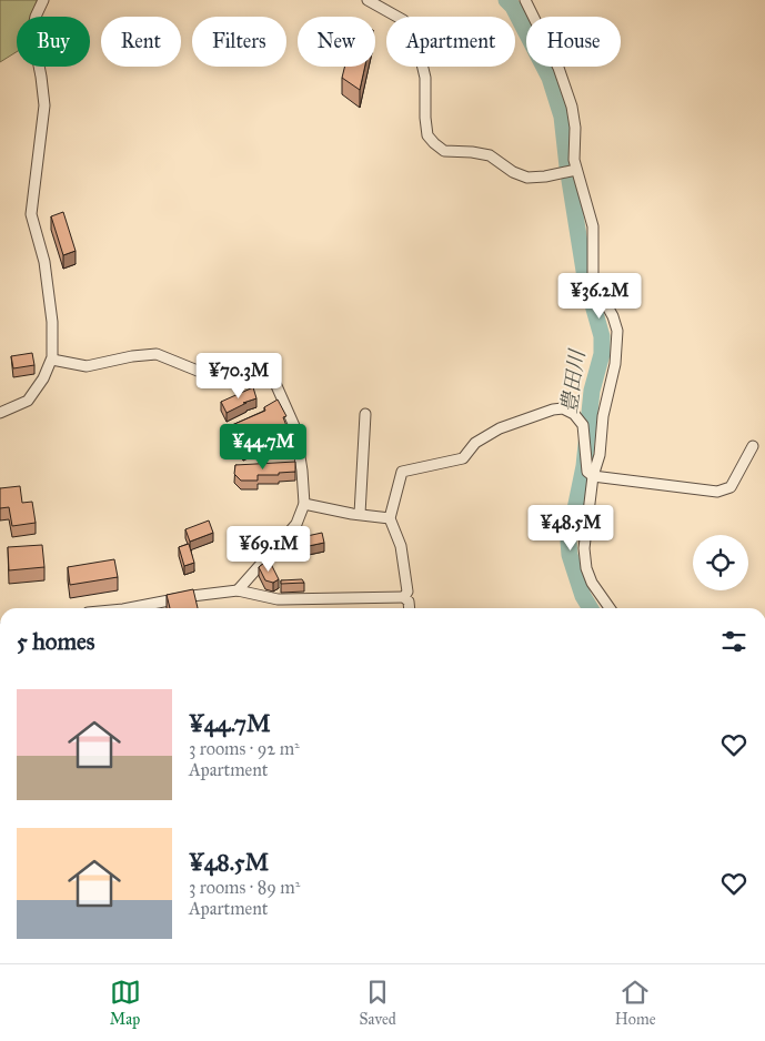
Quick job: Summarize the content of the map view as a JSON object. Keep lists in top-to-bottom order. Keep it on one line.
{"water":["豊田川"],"page":{"chip":["Buy","Rent","Filters","New","Apartment","House"],"price":["¥36.2M","¥70.3M","¥44.7M","¥48.5M","¥69.1M"],"heading":"5 homes","list":[{"name":"¥44.7M","note":"3 rooms · 92 m² · Apartment"},{"name":"¥48.5M","note":"3 rooms · 89 m² · Apartment"}],"tabs":["Map","Saved","Home"]}}
